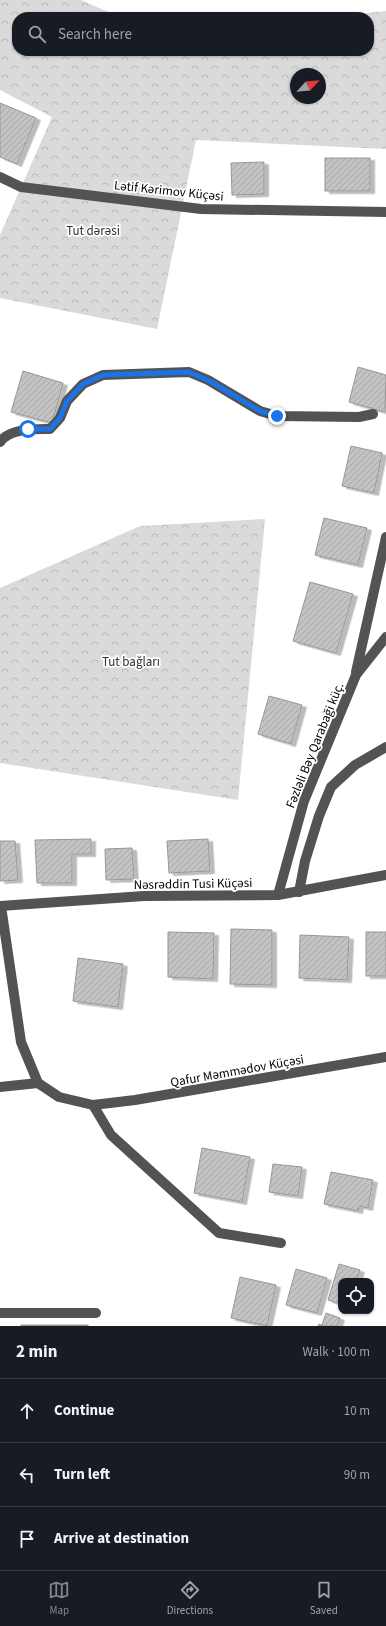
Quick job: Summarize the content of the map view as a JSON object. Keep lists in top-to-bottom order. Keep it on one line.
{"streets":{"street":["Lətif Kərimov Küçəsi","Fəzləli Bəy Qarabaği küç.","Nəsrəddin Tusi Küçəsi","Qafur Məmmədov Küçəsi"]},"crossings":[["Fəzləli Bəy Qarabaği küç.","Nəsrəddin Tusi Küçəsi"]],"parks":["Tut dərəsi","Tut bağları"],"north":"top right","page":{"search":"Search here","heading":["2 min","Walk · 100 m"],"list":[["Continue","10 m"],["Turn left","90 m"],"Arrive at destination"],"nav":["Map","Directions","Saved"]}}
